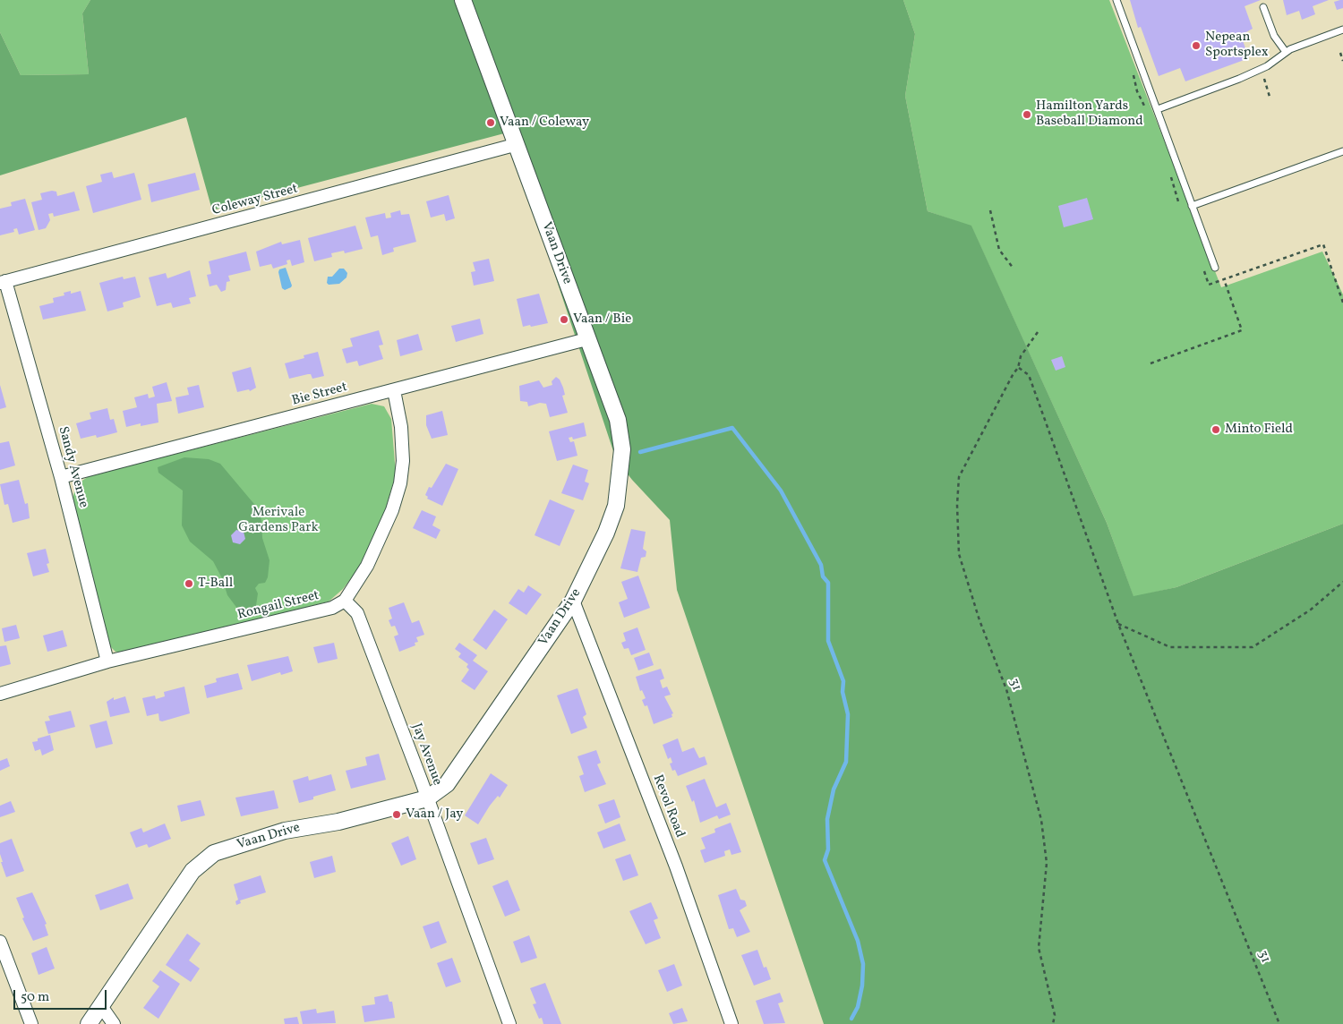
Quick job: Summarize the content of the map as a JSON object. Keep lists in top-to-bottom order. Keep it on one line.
{"streets":{"street":["Coleway Street","Vaan Drive","Bie Street","Sandy Avenue","Rongail Street","Jay Avenue","Revol Road"],"path":["31"]},"crossings":[["Coleway Street","Vaan Drive"],["Coleway Street","Sandy Avenue"],["Vaan Drive","Bie Street"],["Vaan Drive","Jay Avenue"],["Vaan Drive","Revol Road"],["Bie Street","Sandy Avenue"],["Sandy Avenue","Rongail Street"],["Rongail Street","Jay Avenue"]],"parks":["Merivale Gardens Park"],"places":["Nepean Sportsplex","Hamilton Yards Baseball Diamond","Vaan / Coleway","Vaan / Bie","Minto Field","T-Ball","Vaan / Jay"],"scale_bar":"50 m"}
